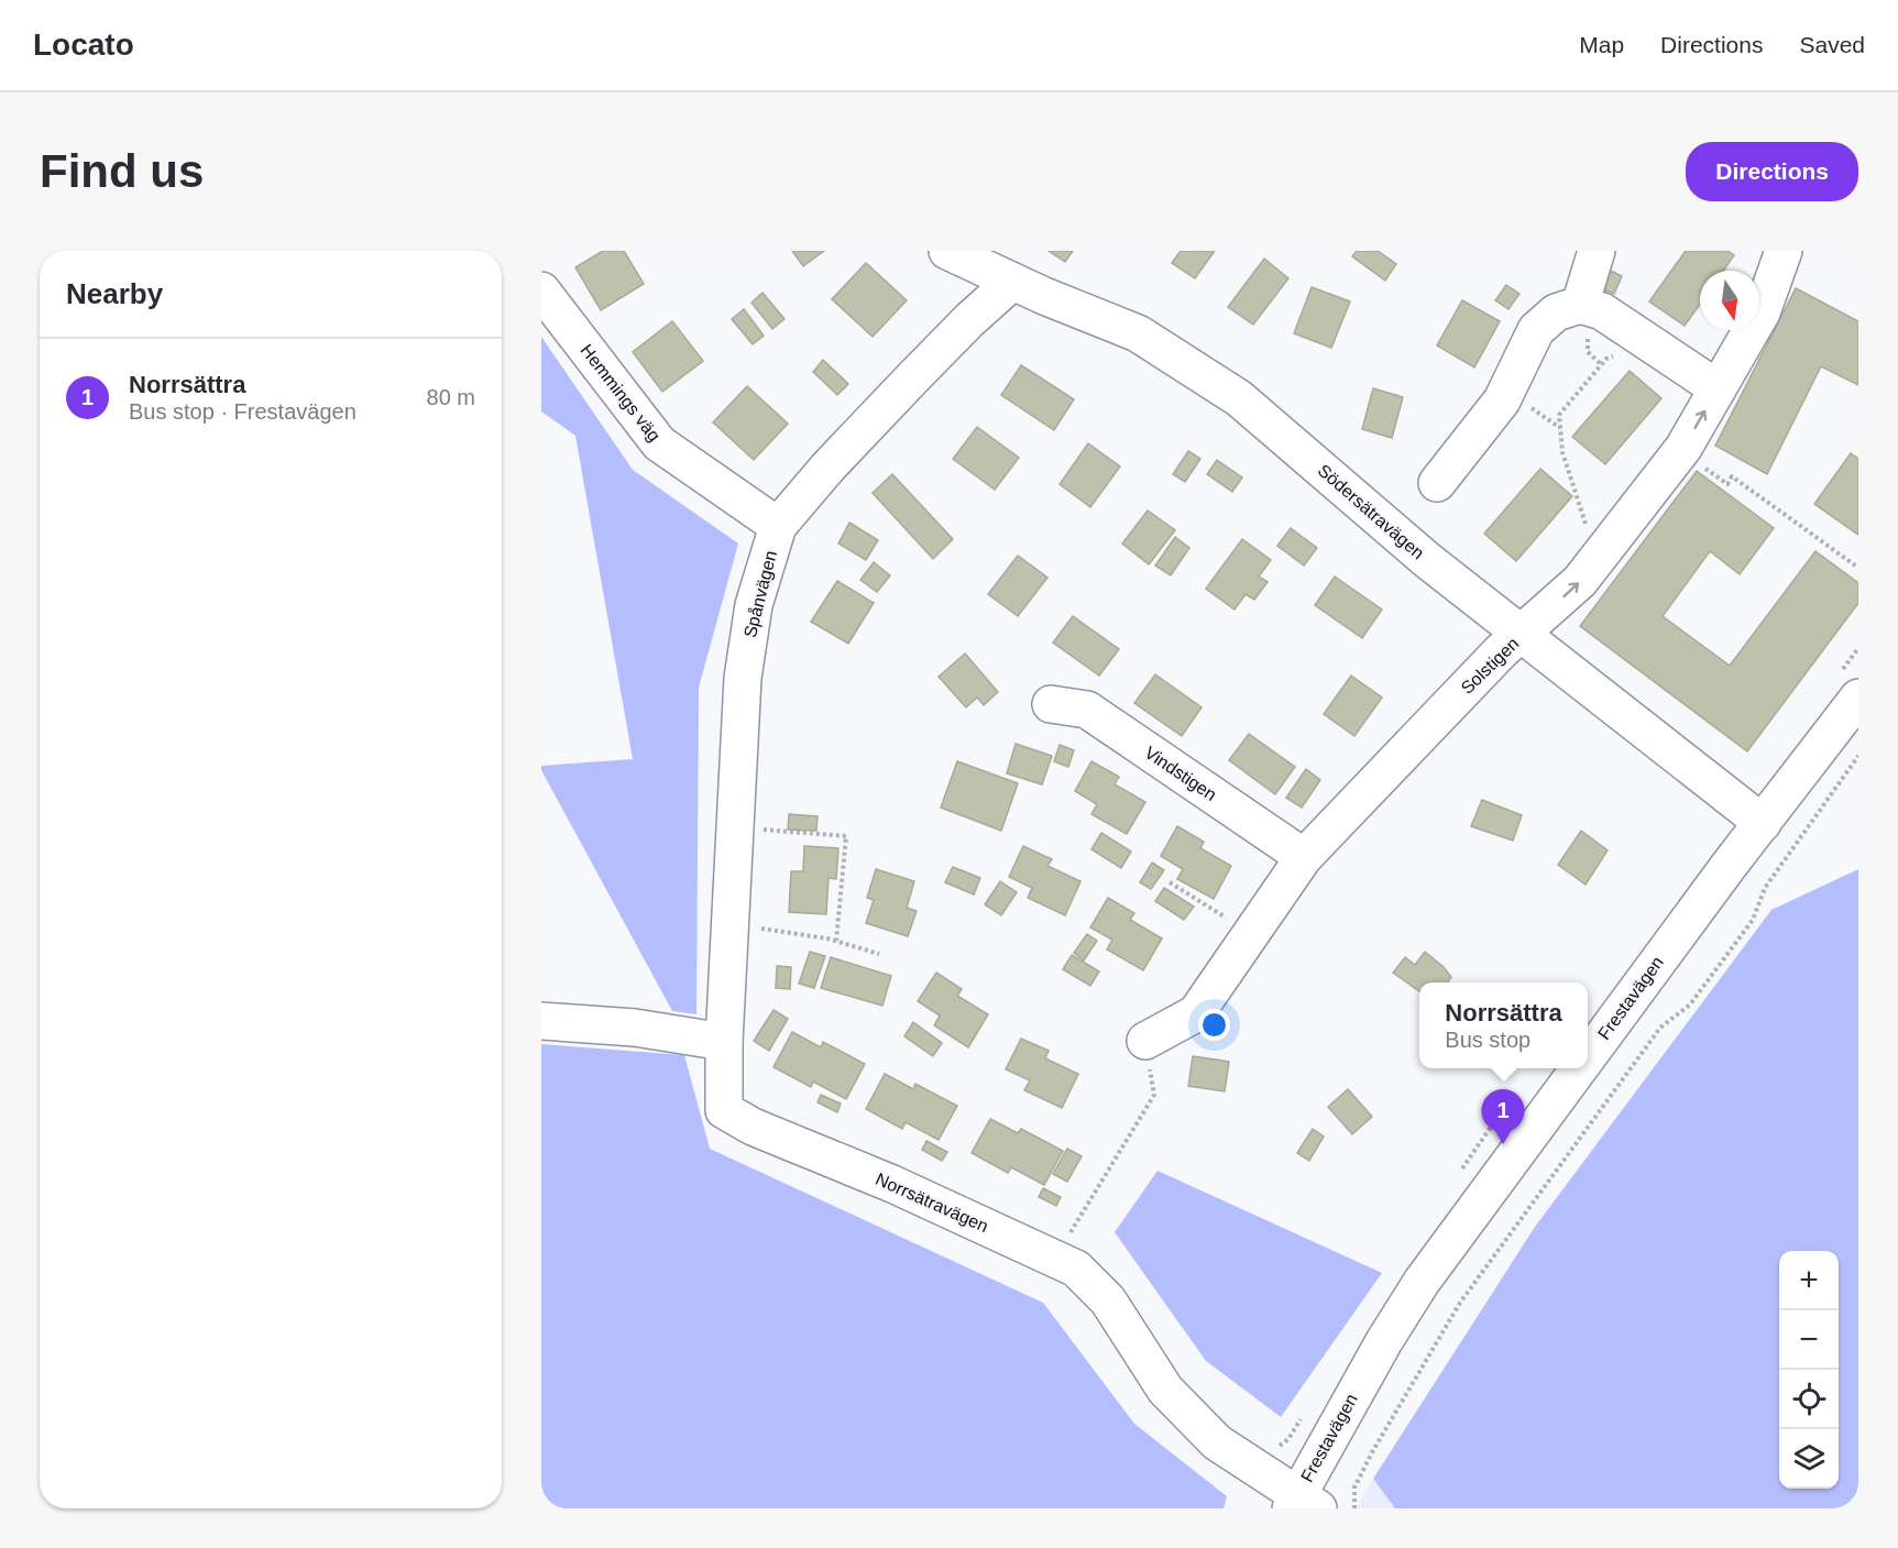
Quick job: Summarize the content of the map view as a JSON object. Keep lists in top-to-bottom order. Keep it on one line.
{"streets":{"street":["Hemmings väg","Södersätravägen","Spånvägen","Solstigen","Vindstigen","Frestavägen","Norrsätravägen"]},"crossings":[["Hemmings väg","Spånvägen"],["Södersätravägen","Spånvägen"],["Södersätravägen","Solstigen"],["Södersätravägen","Frestavägen"],["Spånvägen","Norrsätravägen"],["Solstigen","Vindstigen"],["Frestavägen","Norrsätravägen"]],"north":"bottom","page":{"header":"Locato","nav":["Map","Directions","Saved"],"buttons":"Directions","title":"Find us","heading":"Nearby","list":[{"mark":"1","name":"Norrsättra","note":"Bus stop · Frestavägen","value":"80 m"}],"popup":["Norrsättra","Bus stop"],"pins":"1","map_buttons":["+","−"]}}
